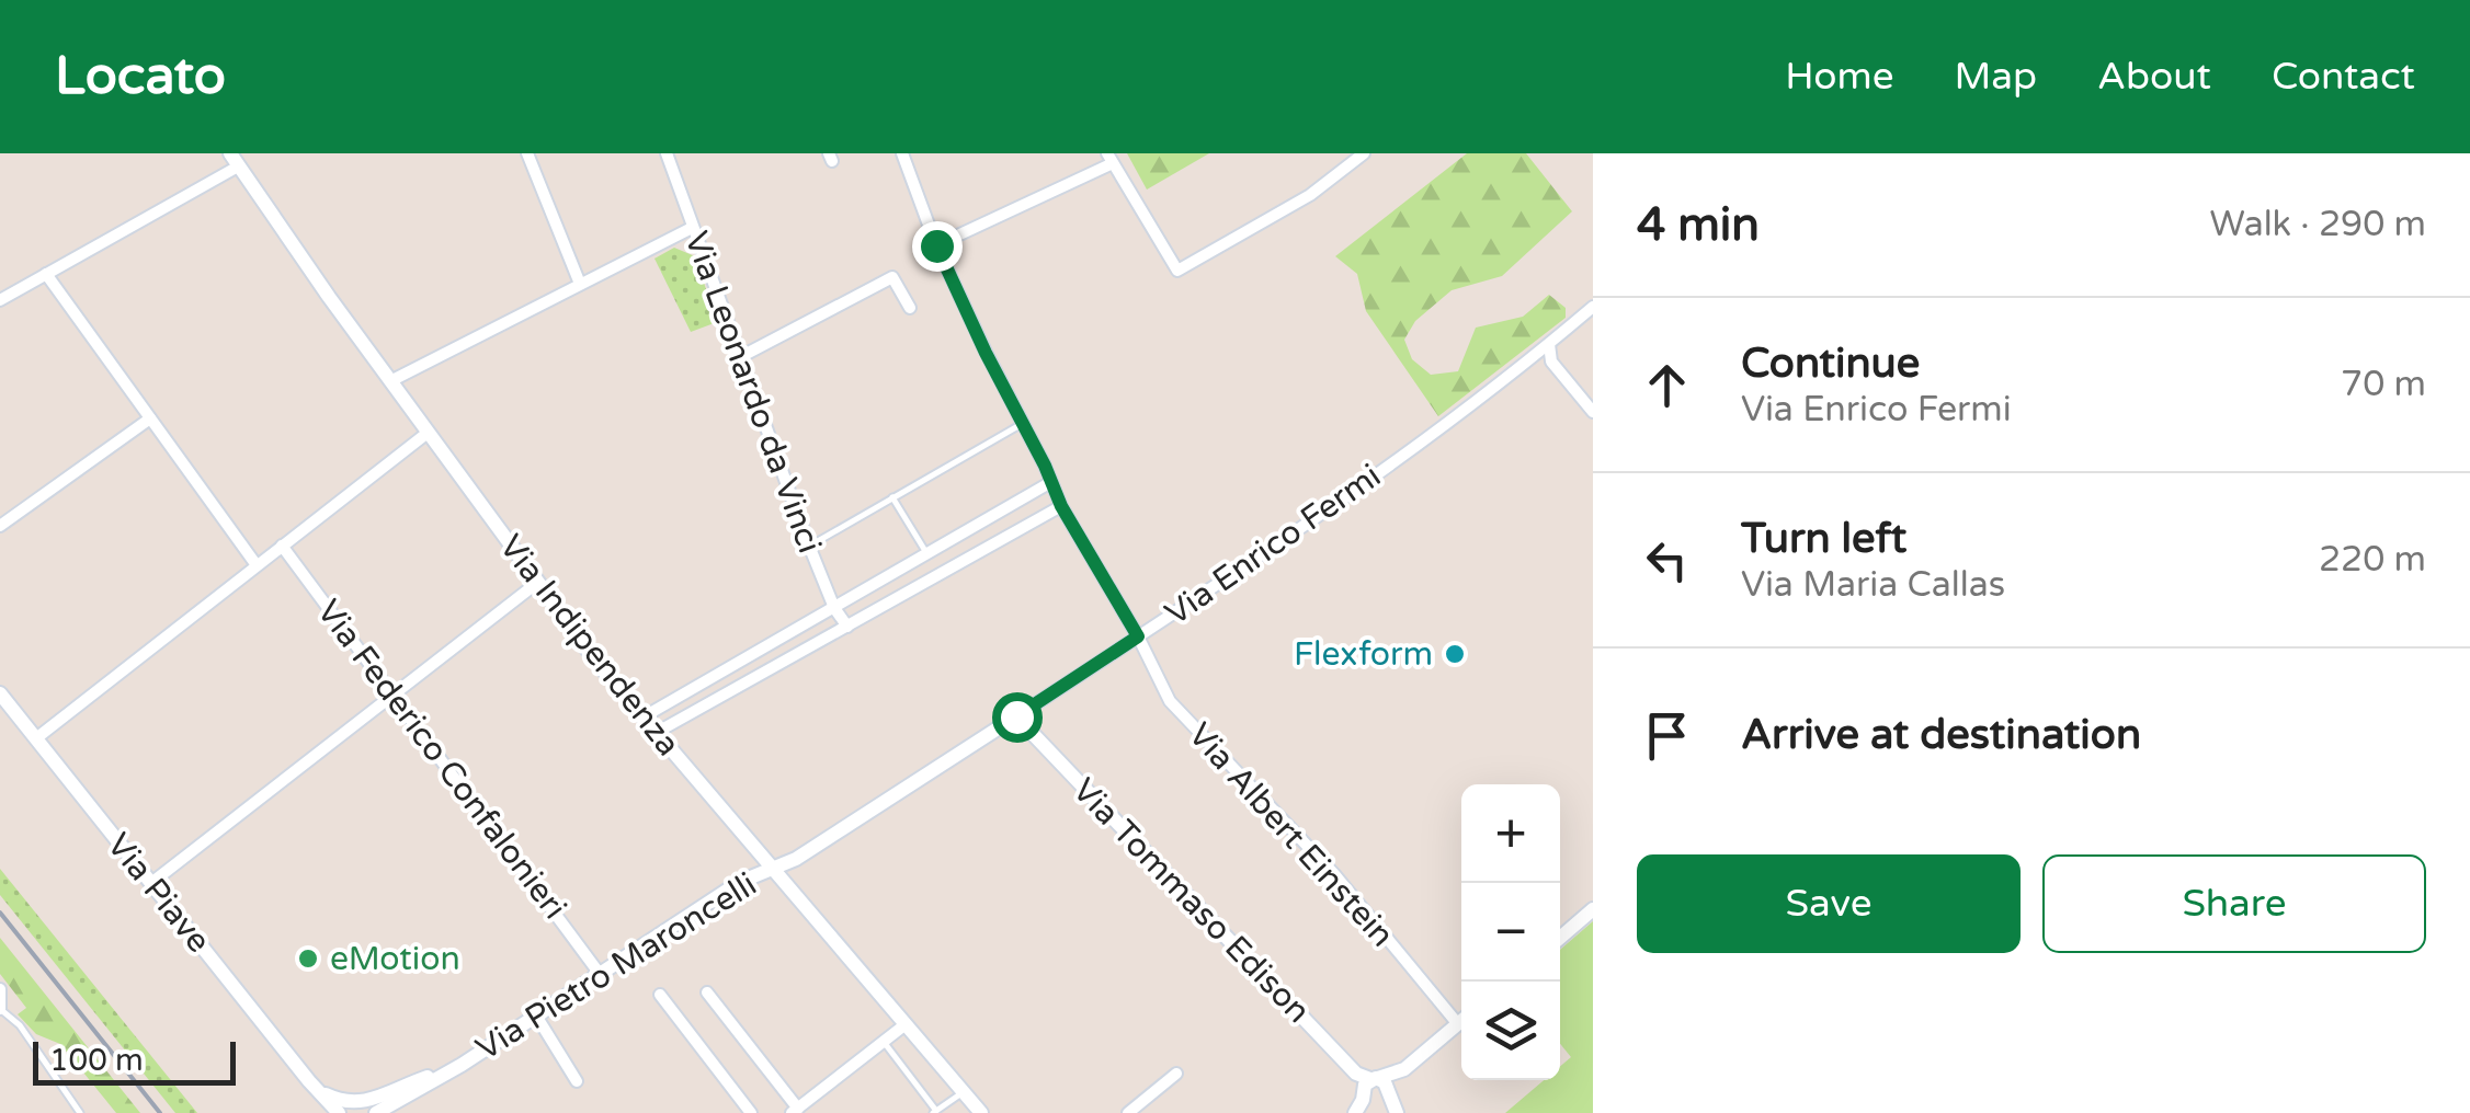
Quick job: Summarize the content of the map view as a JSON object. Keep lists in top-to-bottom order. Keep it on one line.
{"streets":{"street":["Via Leonardo da Vinci","Via Enrico Fermi","Via Indipendenza","Via Federico Confalonieri","Via Albert Einstein","Via Piave","Via Tommaso Edison","Via Pietro Maroncelli"]},"crossings":[["Via Enrico Fermi","Via Indipendenza"],["Via Enrico Fermi","Via Albert Einstein"],["Via Enrico Fermi","Via Tommaso Edison"],["Via Enrico Fermi","Via Pietro Maroncelli"],["Via Indipendenza","Via Pietro Maroncelli"],["Via Federico Confalonieri","Via Pietro Maroncelli"],["Via Piave","Via Pietro Maroncelli"]],"places":["Flexform","eMotion"],"scale_bar":"100 m","page":{"header":"Locato","nav":["Home","Map","About","Contact"],"heading":["4 min","Walk · 290 m"],"list":[["Continue","Via Enrico Fermi","70 m"],["Turn left","Via Maria Callas","220 m"],"Arrive at destination"],"map_buttons":["+","−"],"buttons":["Save","Share"],"scale":"100 m"}}
